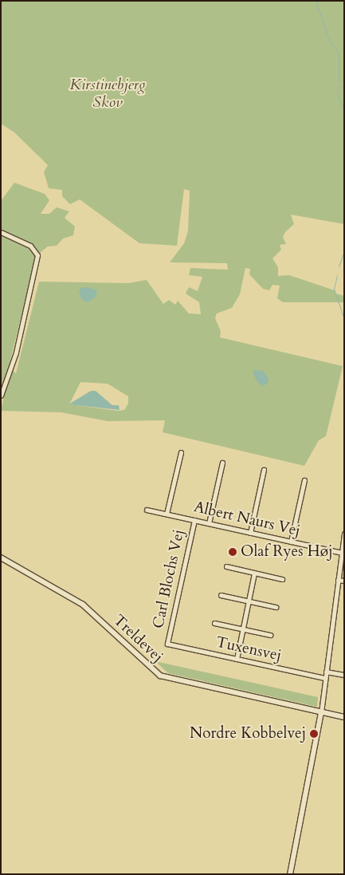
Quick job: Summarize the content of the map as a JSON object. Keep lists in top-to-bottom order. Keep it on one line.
{"streets":{"street":["Albert Naurs Vej","Carl Blochs Vej","Treldevej","Tuxensvej"]},"crossings":[["Albert Naurs Vej","Carl Blochs Vej"],["Carl Blochs Vej","Tuxensvej"]],"parks":["Kirstinebjerg Skov"],"places":["Olaf Ryes Høj","Nordre Kobbelvej"]}
